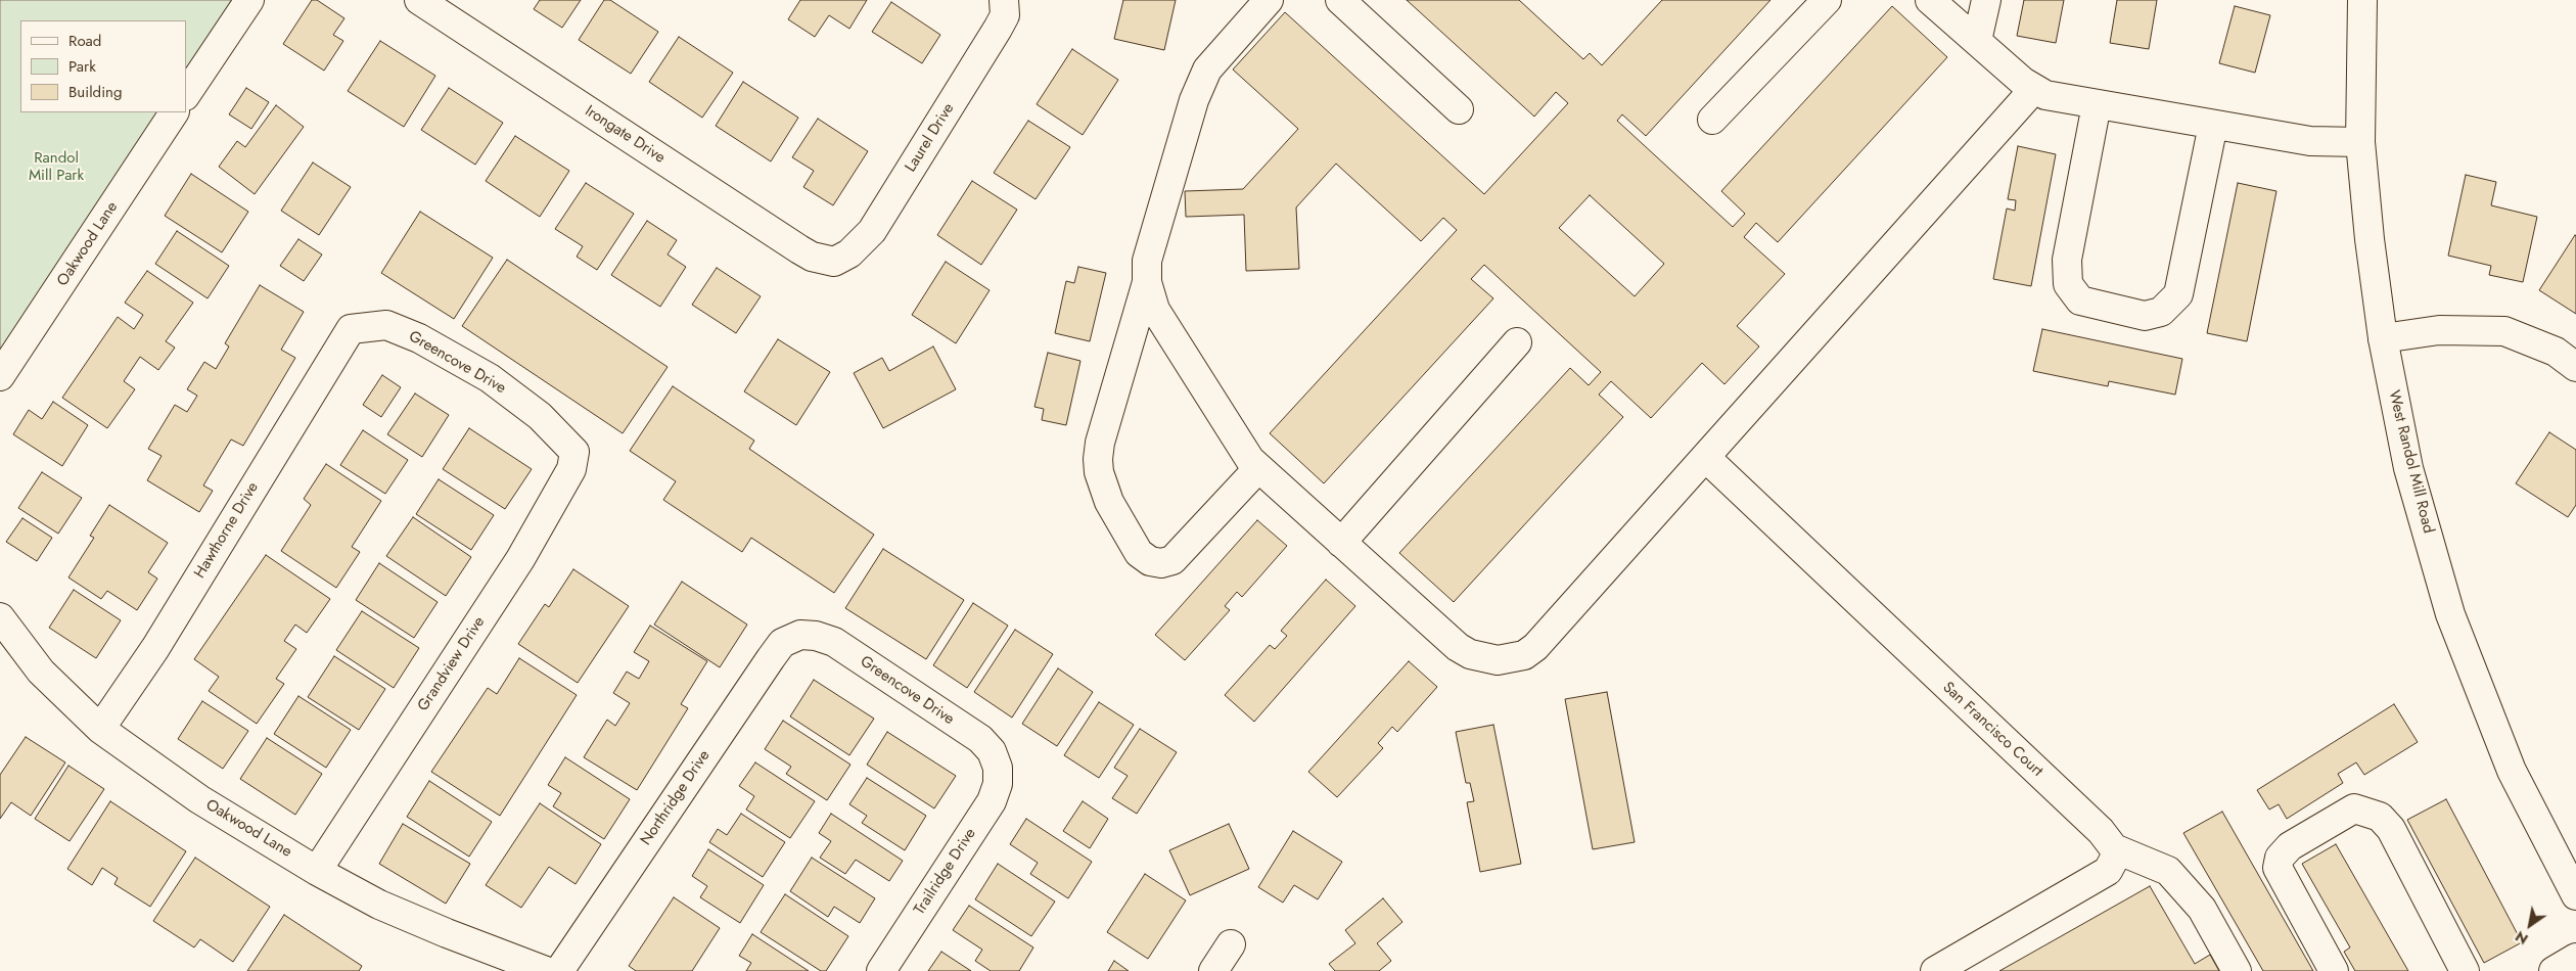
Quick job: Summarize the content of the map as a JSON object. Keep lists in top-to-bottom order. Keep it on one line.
{"streets":{"street":["Irongate Drive","Laurel Drive","Oakwood Lane","Greencove Drive","West Randol Mill Road","Hawthorne Drive","Grandview Drive","San Francisco Court","Northridge Drive","Trailridge Drive"]},"crossings":[["Irongate Drive","Laurel Drive"],["Oakwood Lane","Hawthorne Drive"],["Oakwood Lane","Grandview Drive"],["Greencove Drive","Hawthorne Drive"],["Greencove Drive","Grandview Drive"],["Greencove Drive","Northridge Drive"],["Greencove Drive","Trailridge Drive"]],"parks":["Randol Mill Park"],"legend":["Road","Park","Building"],"north":"bottom left"}
